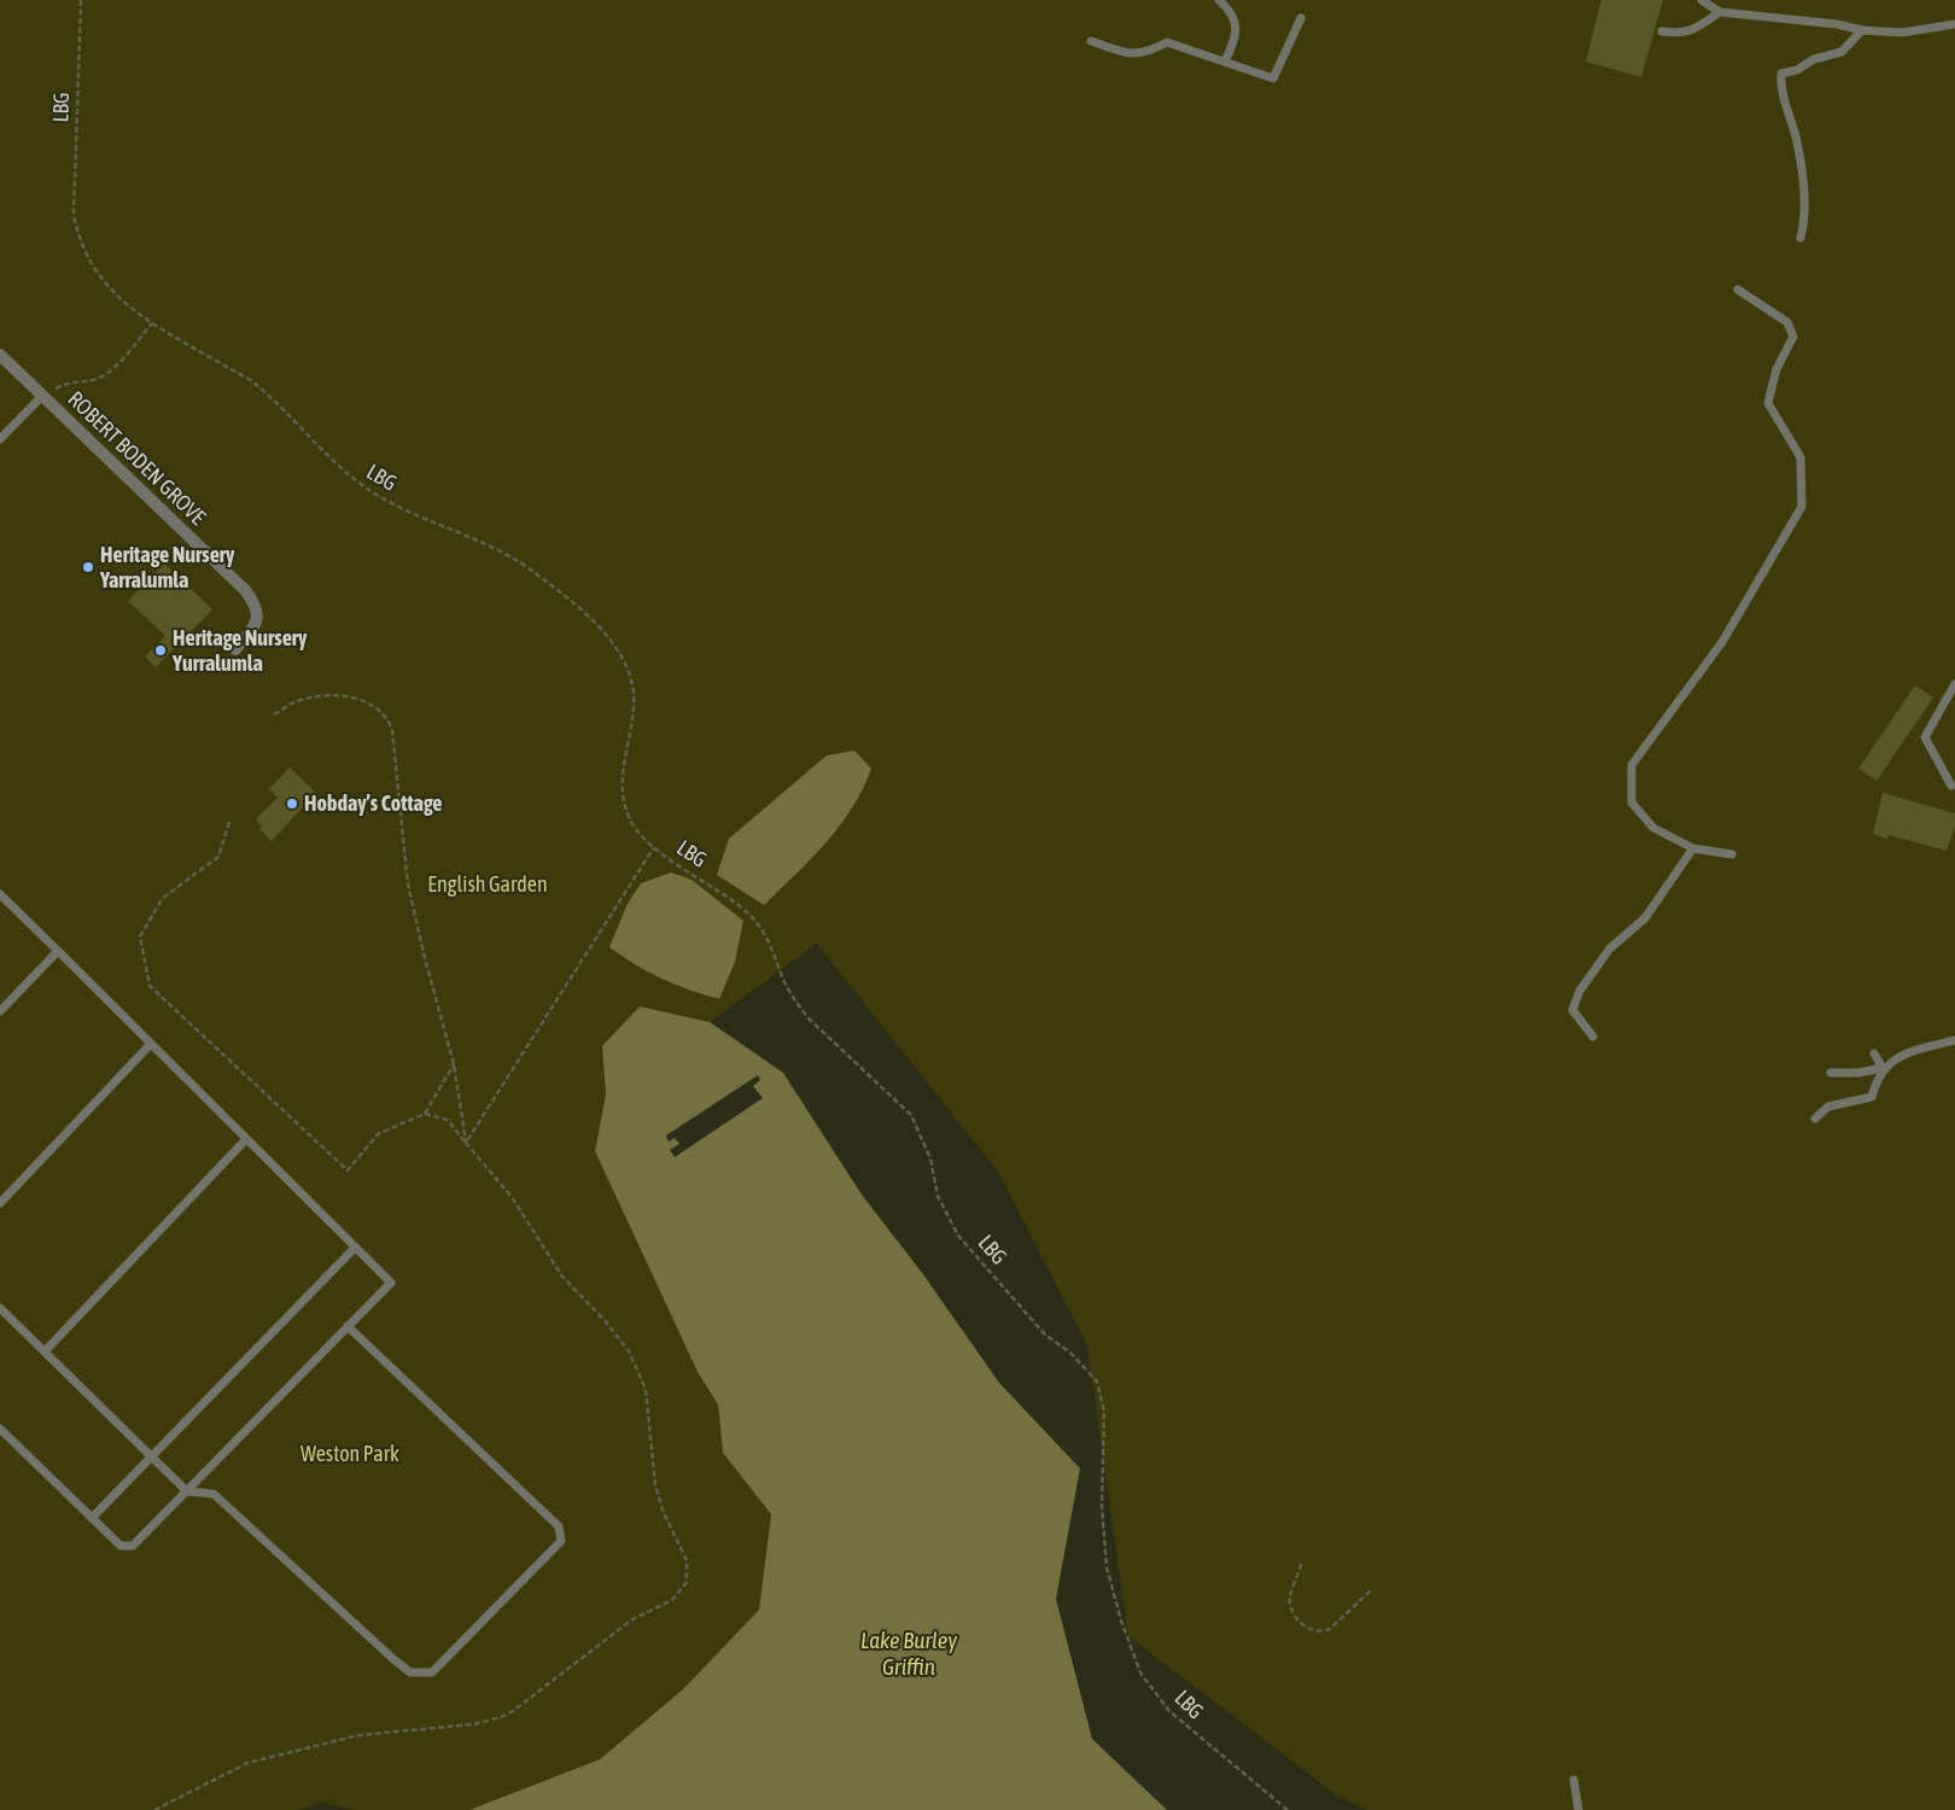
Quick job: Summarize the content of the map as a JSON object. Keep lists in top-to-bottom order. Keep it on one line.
{"streets":{"street":["ROBERT BODEN GROVE"],"path":["LBG"]},"water":["Lake Burley Griffin"],"parks":["English Garden","Weston Park"],"places":["Heritage Nursery Yarralumla","Heritage Nursery Yurralumla","Hobday’s Cottage"]}
